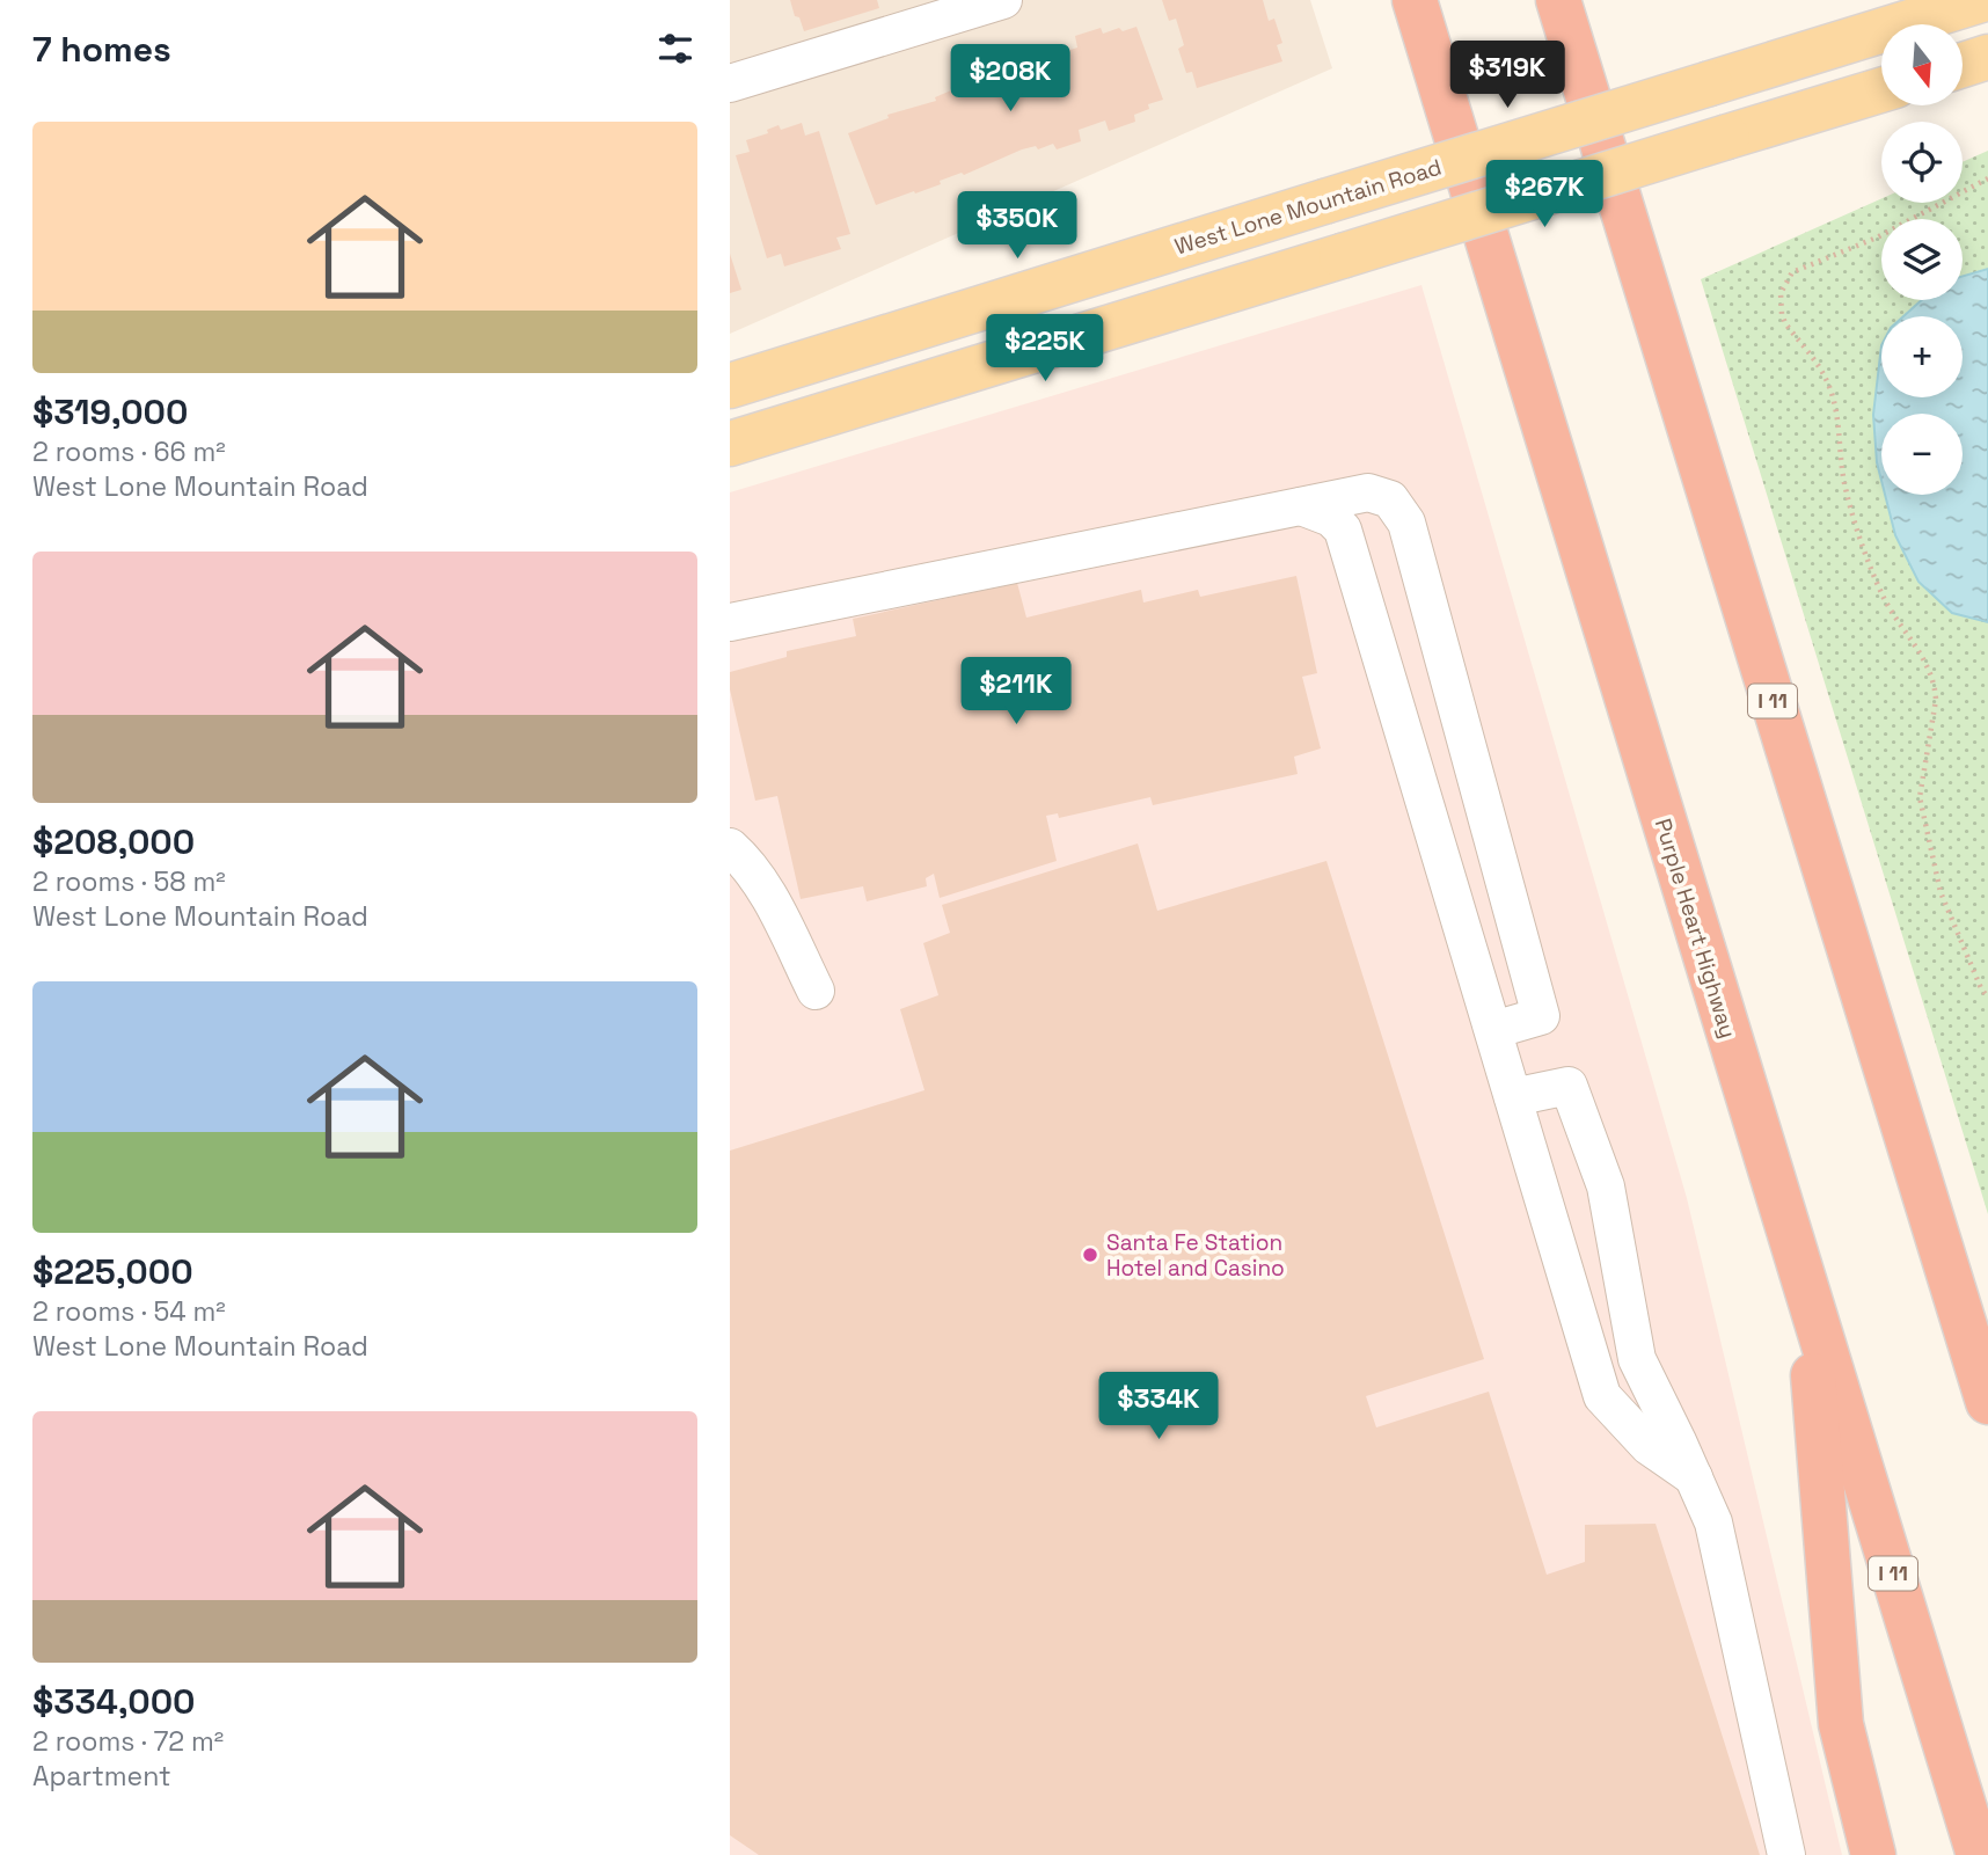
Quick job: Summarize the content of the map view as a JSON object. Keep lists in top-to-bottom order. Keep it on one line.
{"streets":{"highway":["I 11","Purple Heart Highway"],"main road":["West Lone Mountain Road"]},"places":["Santa Fe Station Hotel and Casino"],"north":"bottom","page":{"heading":"7 homes","map_buttons":["+","−"],"price":["$319K","$208K","$267K","$350K","$225K","$211K","$334K"],"list":[{"name":"$319,000","note":"2 rooms · 66 m² · West Lone Mountain Road"},{"name":"$208,000","note":"2 rooms · 58 m² · West Lone Mountain Road"},{"name":"$225,000","note":"2 rooms · 54 m² · West Lone Mountain Road"},{"name":"$334,000","note":"2 rooms · 72 m² · Apartment"}]}}
